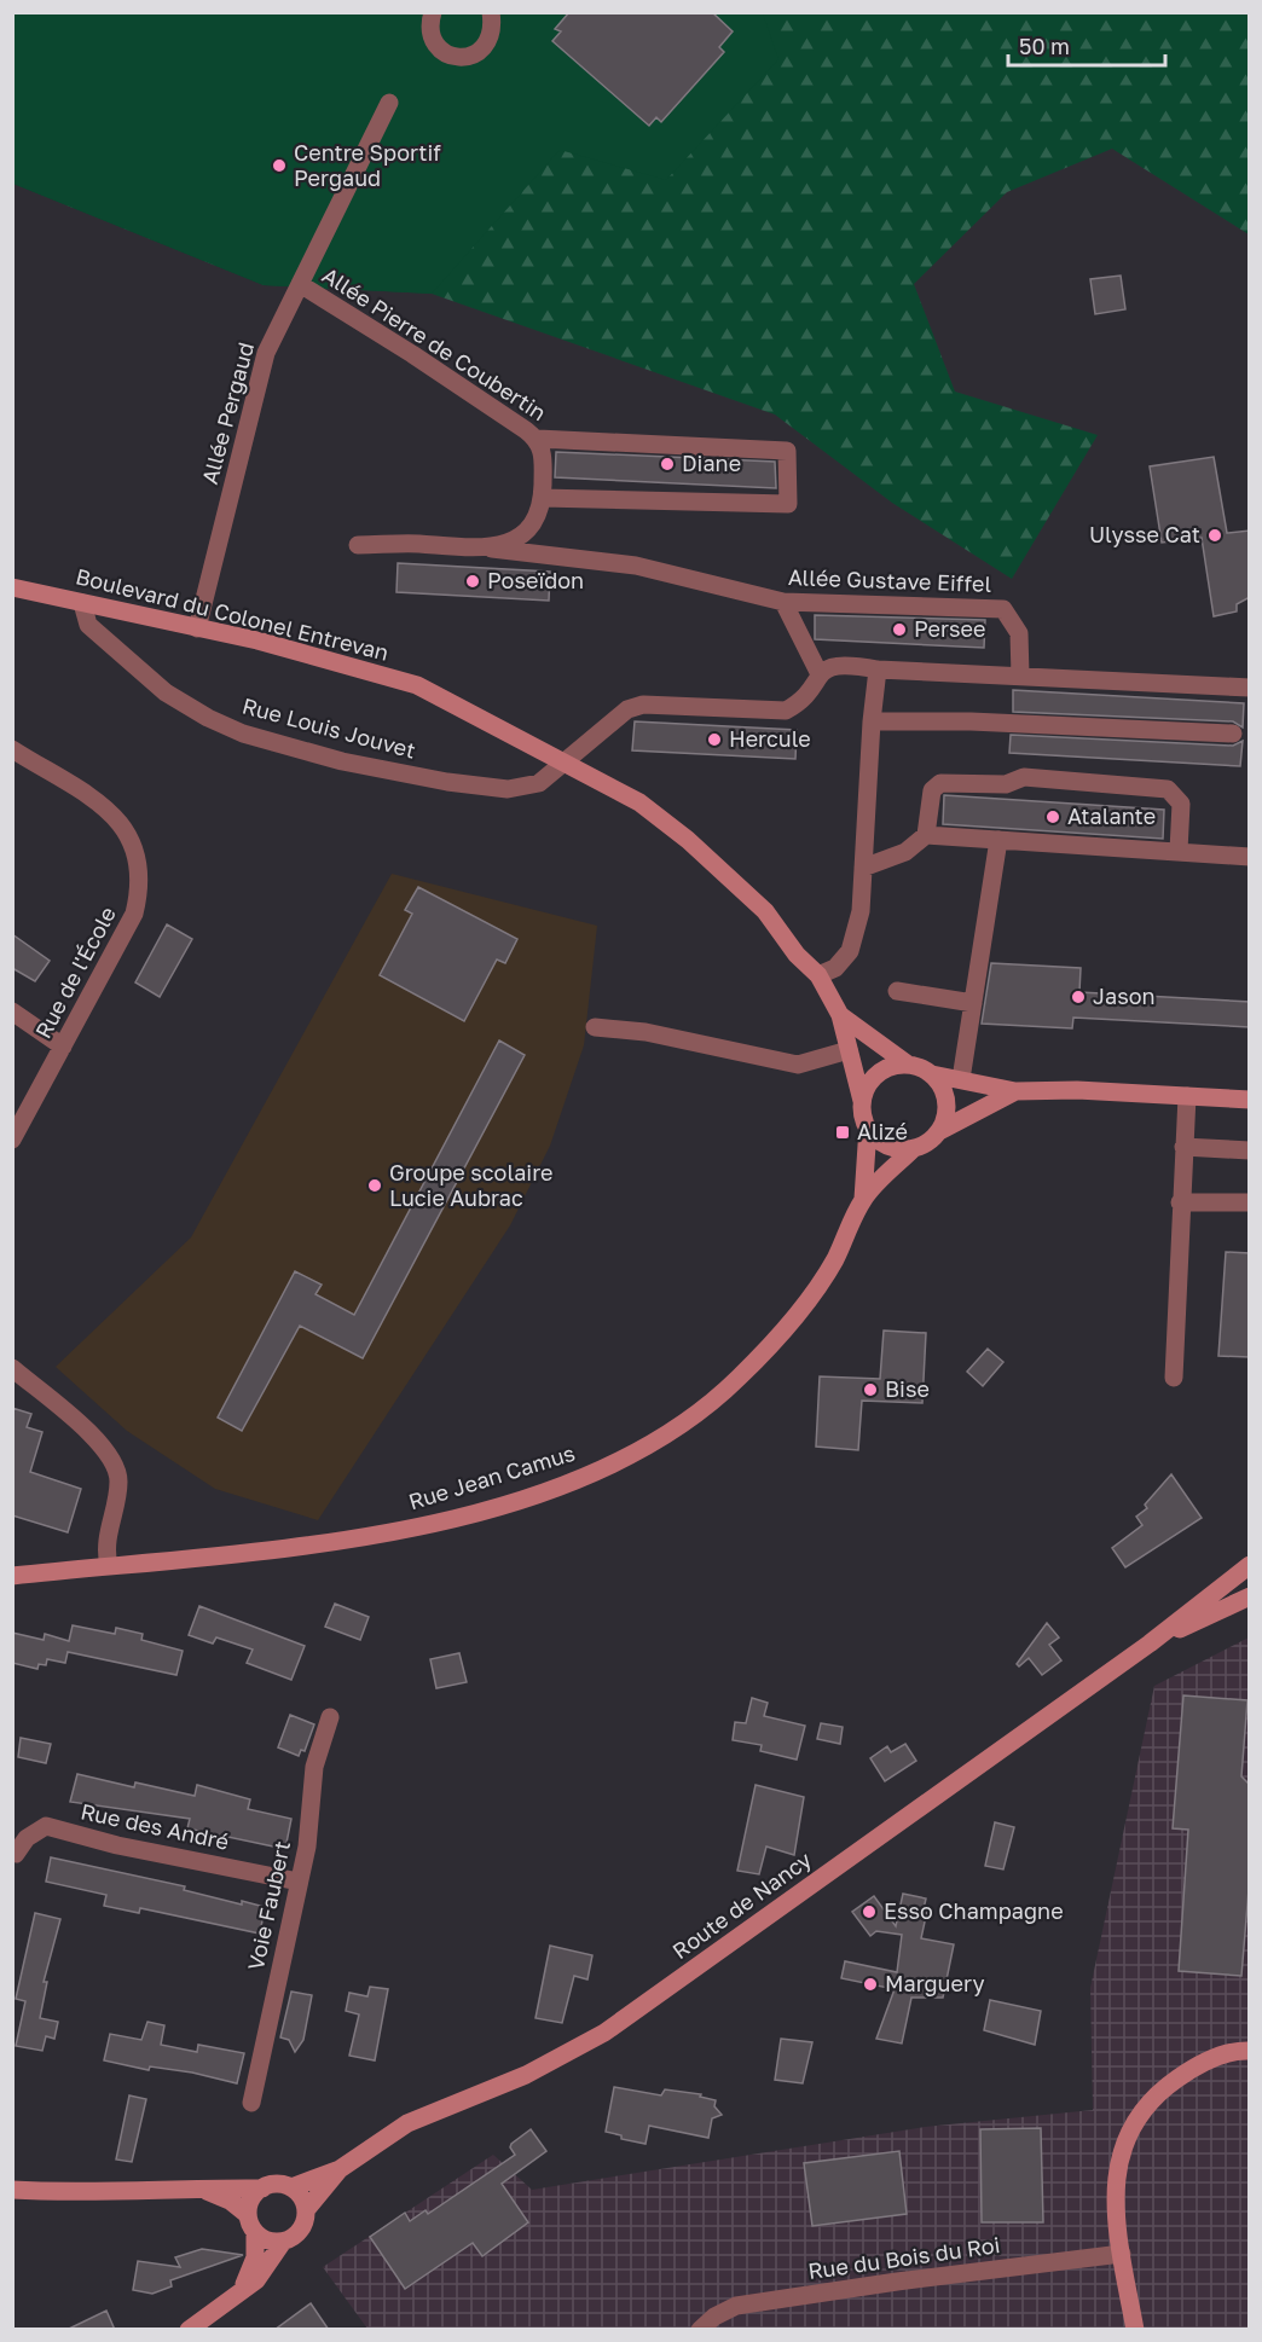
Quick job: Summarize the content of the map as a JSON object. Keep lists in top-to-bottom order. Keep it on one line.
{"streets":{"street":["Allée Pierre de Coubertin","Allée Pergaud","Allée Gustave Eiffel","Boulevard du Colonel Entrevan","Rue Louis Jouvet","Rue de l'École","Rue Jean Camus","Rue des André","Voie Faubert","Route de Nancy","Rue du Bois du Roi"]},"crossings":[["Allée Pierre de Coubertin","Allée Pergaud"],["Allée Pierre de Coubertin","Allée Gustave Eiffel"],["Allée Pergaud","Boulevard du Colonel Entrevan"],["Boulevard du Colonel Entrevan","Rue Louis Jouvet"],["Boulevard du Colonel Entrevan","Rue Jean Camus"],["Rue des André","Voie Faubert"]],"places":{"other":["Centre Sportif Pergaud","Diane","Ulysse Cat","Poseïdon","Persee","Hercule","Atalante","Jason","Groupe scolaire Lucie Aubrac","Bise","Esso Champagne","Marguery"],"transit":["Alizé"]},"scale_bar":"50 m"}
